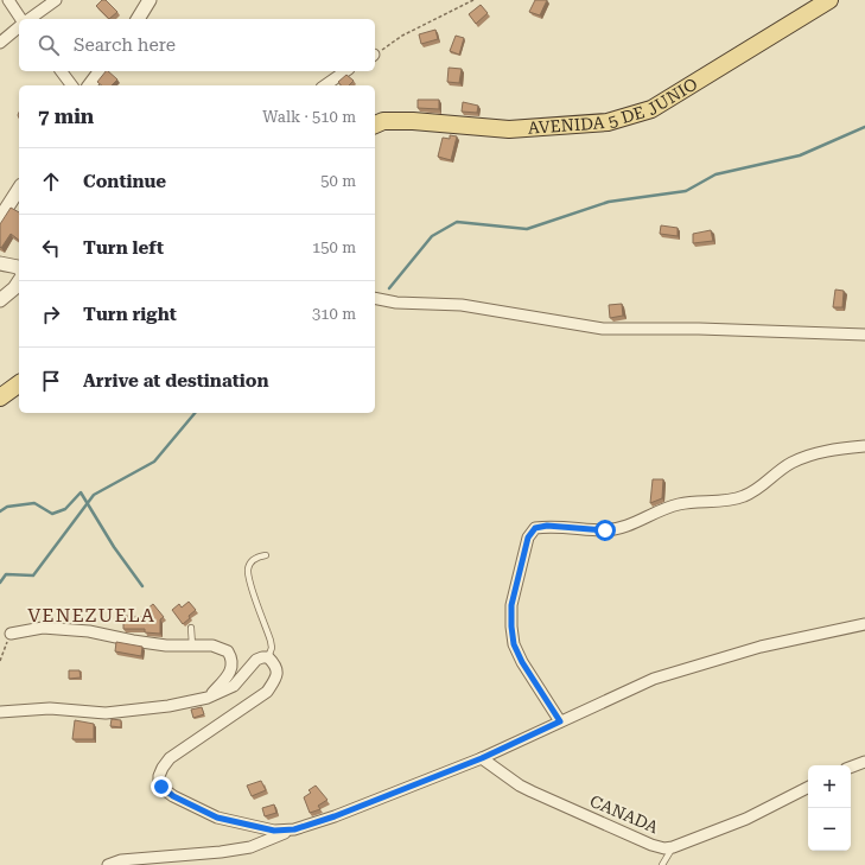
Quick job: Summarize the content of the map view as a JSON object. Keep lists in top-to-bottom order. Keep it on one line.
{"streets":{"main road":["AVENIDA 5 DE JUNIO"],"street":["CANADA"]},"districts":["VENEZUELA"],"page":{"search":"Search here","heading":["7 min","Walk · 510 m"],"list":[["Continue","50 m"],["Turn left","150 m"],["Turn right","310 m"],"Arrive at destination"],"map_buttons":["+","−"]}}
